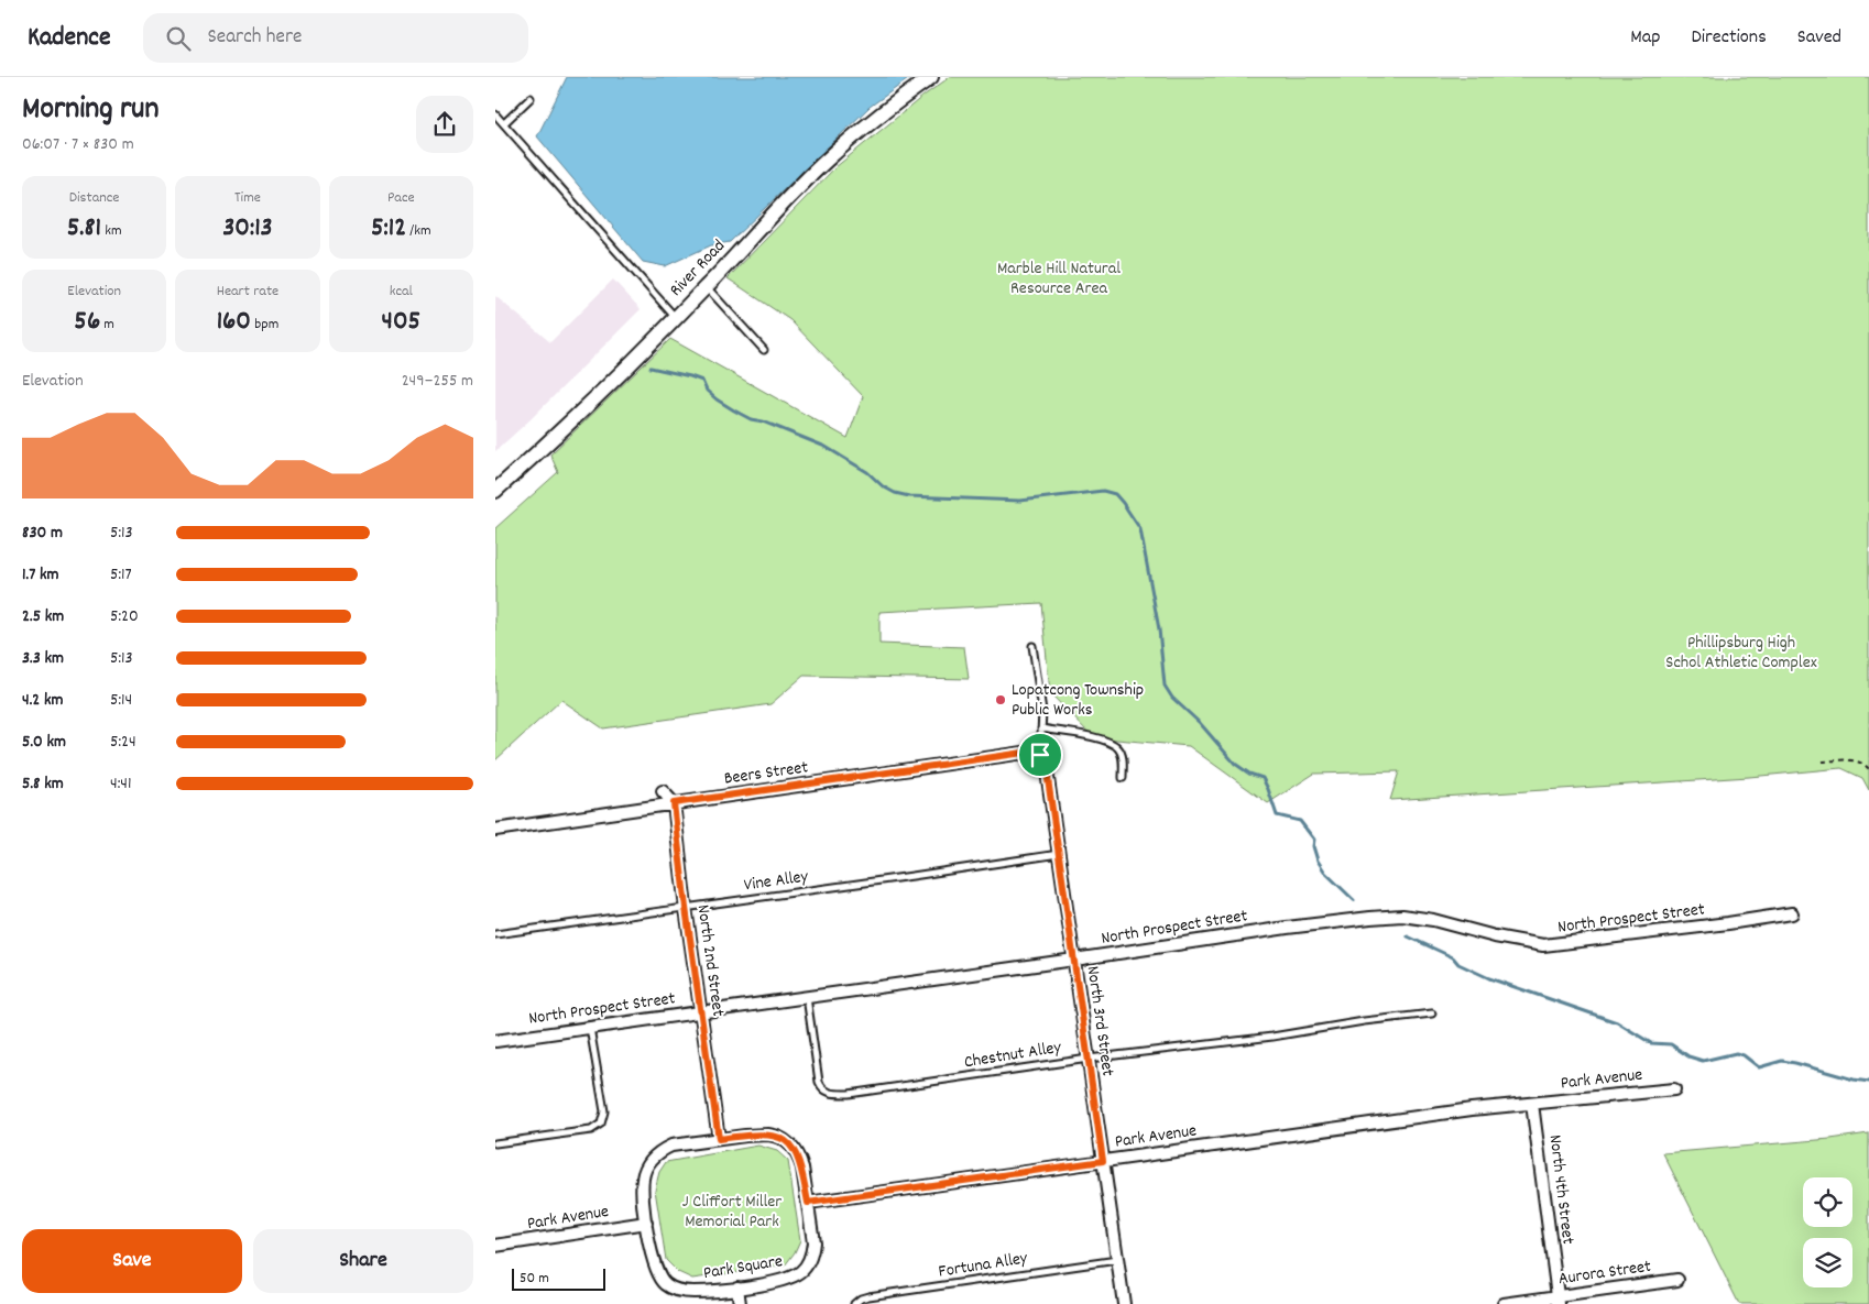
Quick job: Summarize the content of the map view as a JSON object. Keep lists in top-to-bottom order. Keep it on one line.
{"streets":{"street":["River Road","Beers Street","North Prospect Street","North 2nd Street","North 3rd Street","Park Avenue","North 4th Street","Park Square","Aurora Street"],"lane":["Vine Alley","Chestnut Alley","Fortuna Alley"]},"crossings":[["Beers Street","North 2nd Street"],["Beers Street","North 3rd Street"],["Vine Alley","North 2nd Street"],["Vine Alley","North 3rd Street"],["North Prospect Street","North 2nd Street"],["North Prospect Street","North 3rd Street"],["North Prospect Street","Chestnut Alley"],["North 2nd Street","Park Avenue"],["North 2nd Street","Park Square"],["North 3rd Street","Chestnut Alley"],["North 3rd Street","Park Avenue"],["North 3rd Street","Fortuna Alley"],["Park Avenue","North 4th Street"],["Park Avenue","Park Square"],["North 4th Street","Aurora Street"]],"parks":["Marble Hill Natural Resource Area","Phillipsburg High Schol Athletic Complex","J Cliffort Miller Memorial Park"],"places":["Lopatcong Township Public Works"],"scale_bar":"50 m","page":{"header":"Kadence","search":"Search here","nav":["Map","Directions","Saved"],"heading":["Morning run","06:07 · 7 × 830 m"],"stats":[["Distance","5.81 km"],["Time","30:13"],["Pace","5:12 /km"],["Elevation","56 m"],["Heart rate","160 bpm"],["kcal","405"]],"chart":["Elevation","249–255 m"],"list":[{"name":"830 m","note":"5:13"},{"name":"1.7 km","note":"5:17"},{"name":"2.5 km","note":"5:20"},{"name":"3.3 km","note":"5:13"},{"name":"4.2 km","note":"5:14"},{"name":"5.0 km","note":"5:24"},{"name":"5.8 km","note":"4:41"}],"buttons":["Save","Share"],"scale":"50 m"}}
